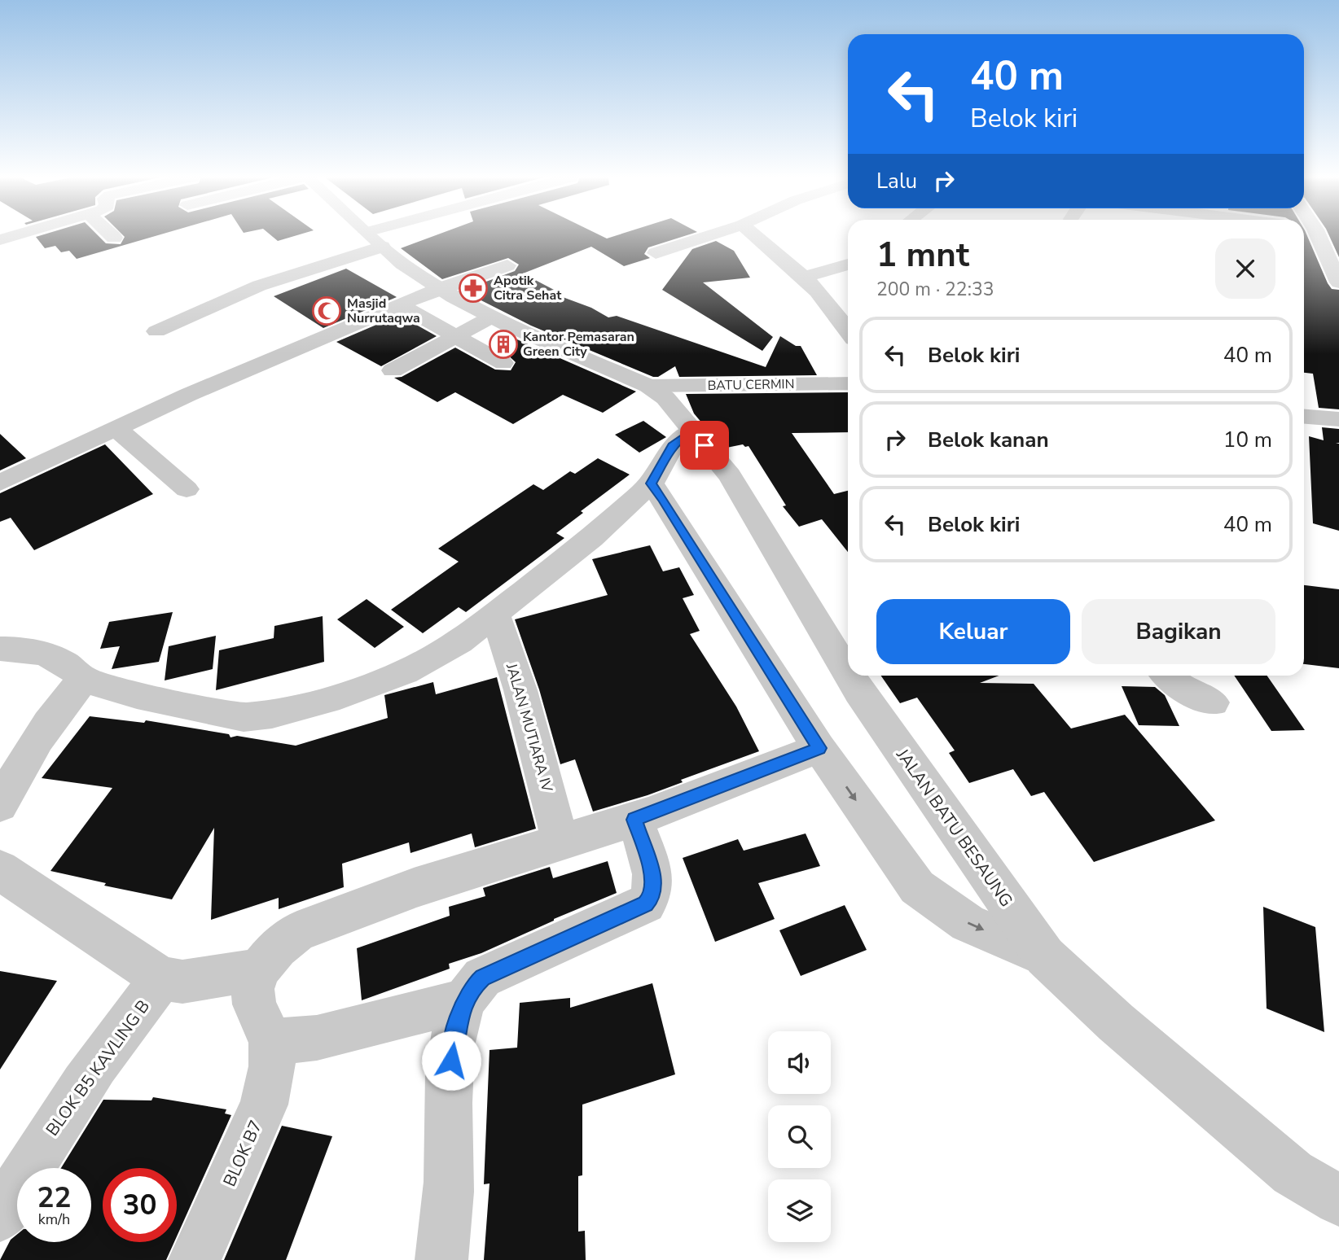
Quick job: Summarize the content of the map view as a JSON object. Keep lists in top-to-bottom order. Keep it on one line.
{"streets":{"street":["BATU CERMIN","JALAN MUTIARA IV","JALAN BATU BESAUNG","BLOK B5 KAVLING B","BLOK B7"]},"crossings":[["BATU CERMIN","JALAN BATU BESAUNG"]],"places":{"pharmacy":["Apotik Citra Sehat"],"mosque":["Masjid Nurrutaqwa"],"building":["Kantor Pemasaran Green City"]},"page":{"turn":["40 m","Belok kiri"],"then":"Lalu","heading":["1 mnt","200 m · 22:33"],"list":[{"name":"Belok kiri","value":"40 m"},{"name":"Belok kanan","value":"10 m"},{"name":"Belok kiri","value":"40 m"}],"buttons":["Keluar","Bagikan"],"speed":"22 km/h","limit":"30"}}
